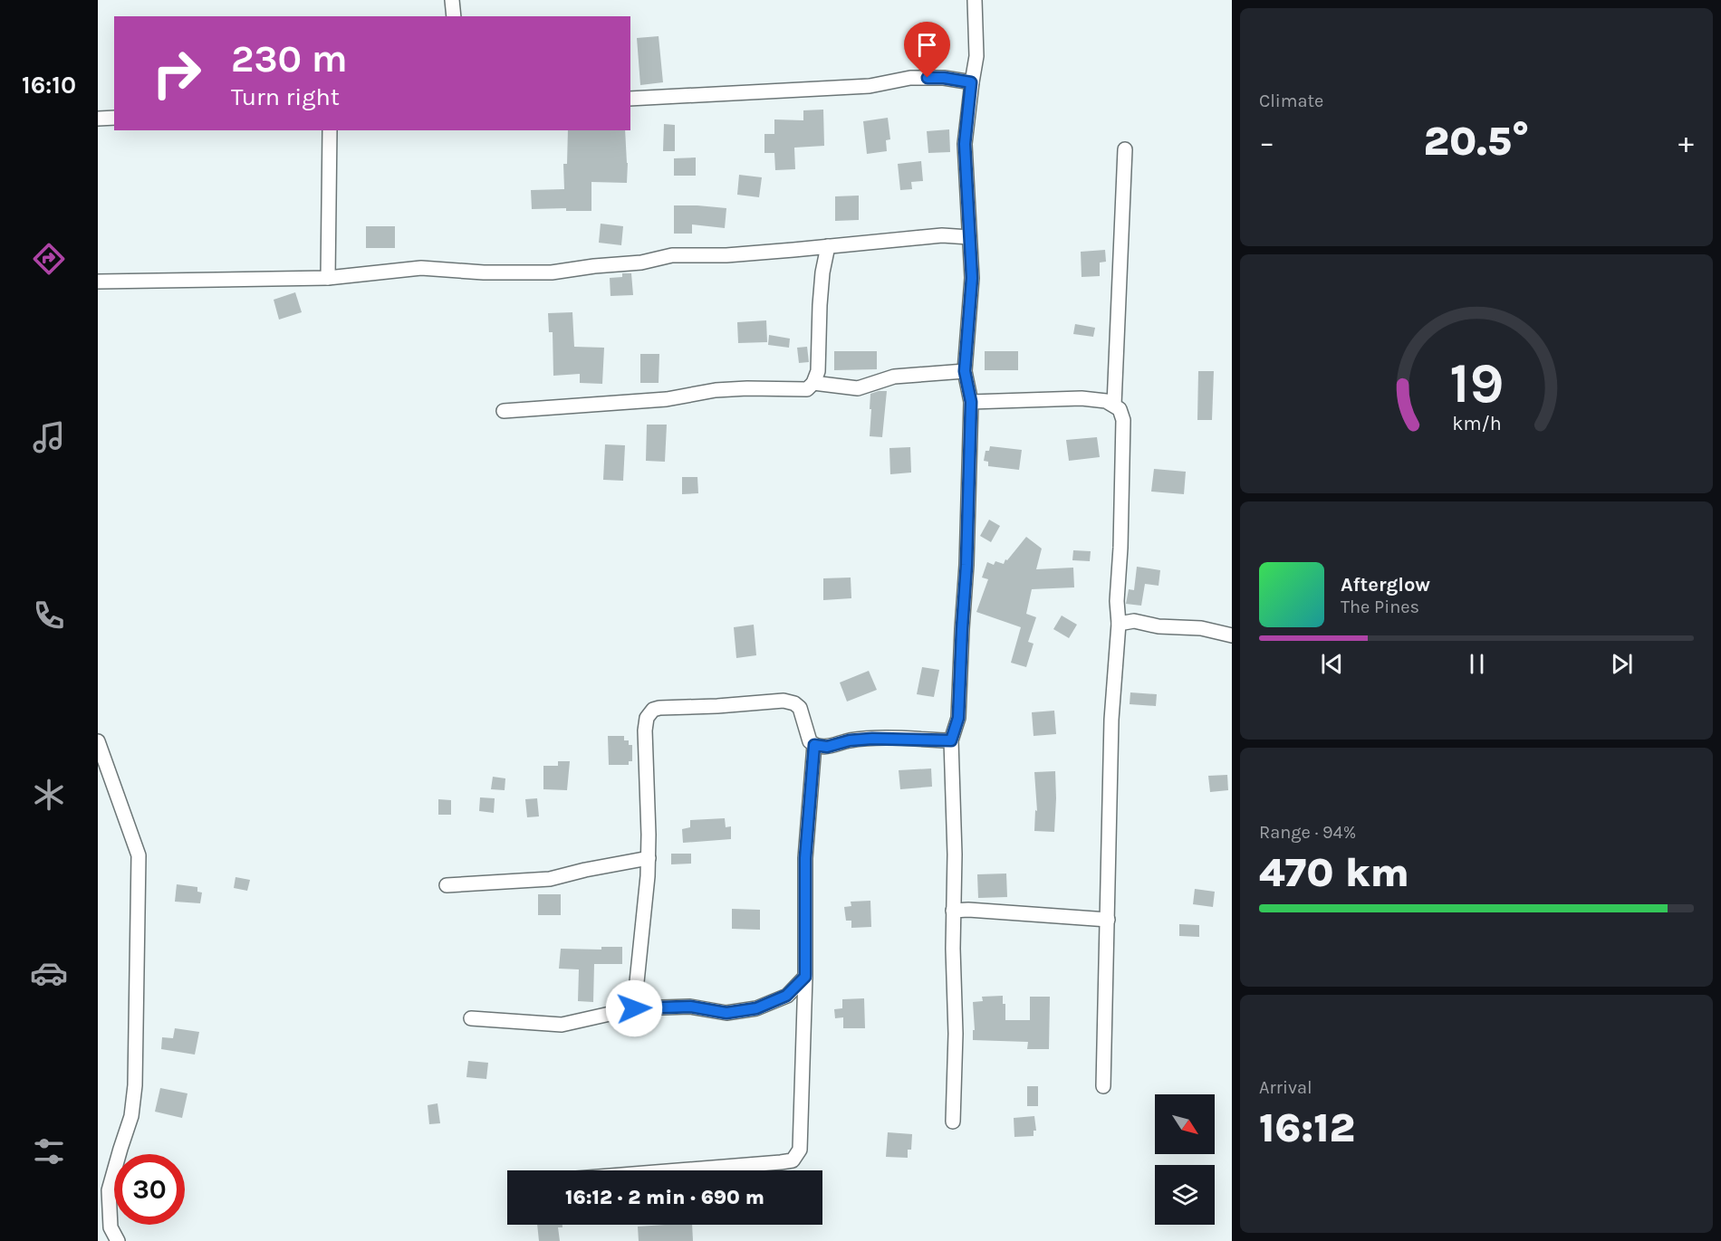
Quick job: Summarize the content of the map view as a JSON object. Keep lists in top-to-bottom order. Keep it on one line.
{"north":"bottom right","page":{"tabs":"16:10","tile":["Climate",["Range · 94%","470 km"],["Arrival","16:12"]],"turn":["230 m","Turn right"],"heat":["−","20.5°","+"],"song":["Afterglow","The Pines"],"limit":"30","trip":"16:12 · 2 min · 690 m","gauge":["19","km/h"]}}
